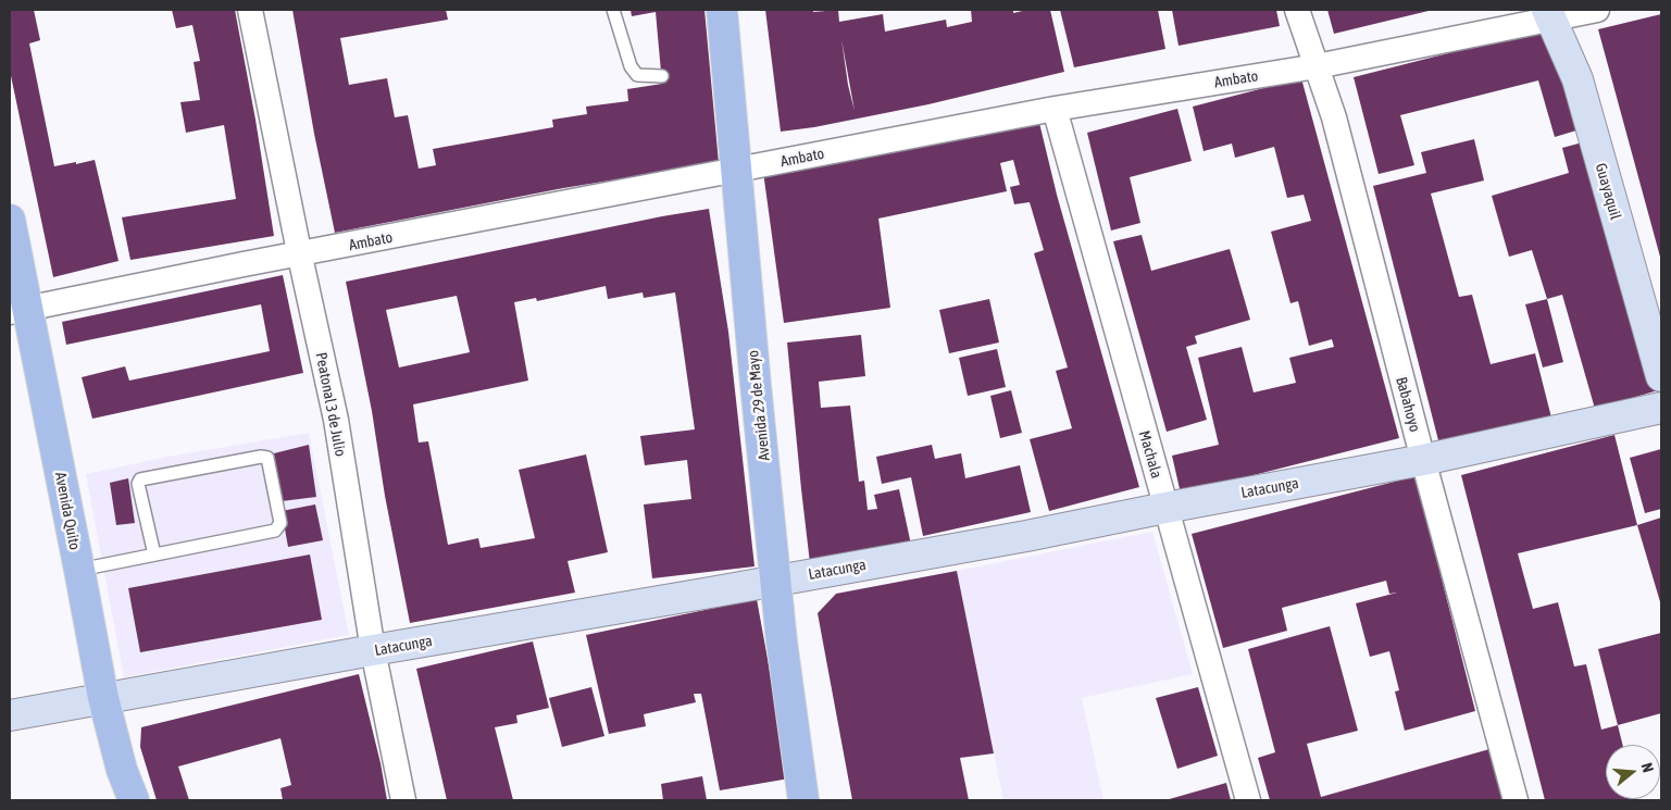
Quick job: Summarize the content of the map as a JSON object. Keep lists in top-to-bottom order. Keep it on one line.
{"streets":{"main road":["Avenida 29 de Mayo","Avenida Quito"],"street":["Ambato","Guayaquil","Peatonal 3 de Julio","Babahoyo","Machala","Latacunga"]},"crossings":[["Ambato","Guayaquil"],["Ambato","Peatonal 3 de Julio"],["Ambato","Babahoyo"],["Ambato","Avenida 29 de Mayo"],["Ambato","Machala"],["Ambato","Avenida Quito"],["Peatonal 3 de Julio","Latacunga"],["Babahoyo","Latacunga"],["Avenida 29 de Mayo","Latacunga"],["Machala","Latacunga"],["Latacunga","Avenida Quito"]],"north":"right"}
